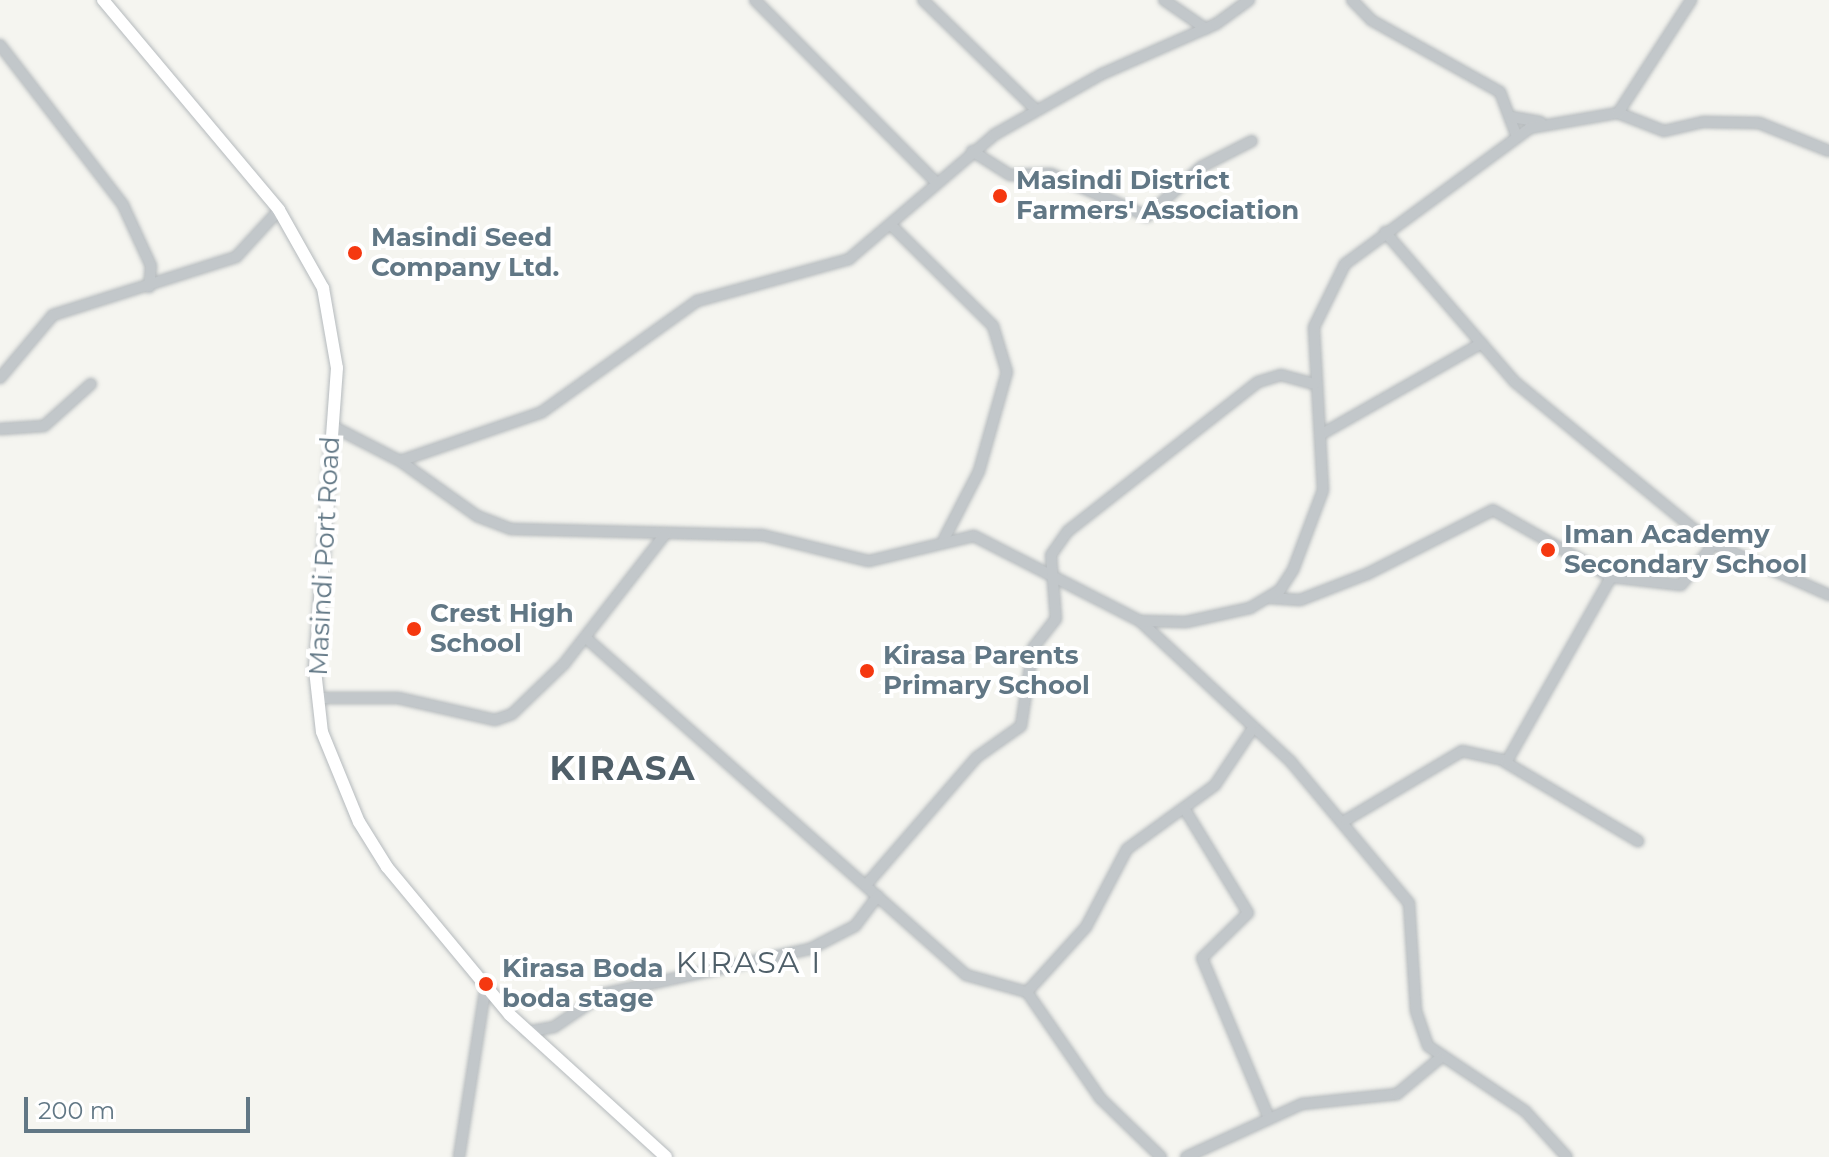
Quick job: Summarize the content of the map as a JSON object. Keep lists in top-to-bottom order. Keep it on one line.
{"streets":{"main road":["Masindi Port Road"]},"districts":["KIRASA","KIRASA I"],"places":["Masindi District Farmers' Association","Masindi Seed Company Ltd.","Iman Academy Secondary School","Crest High School","Kirasa Parents Primary School","Kirasa Boda boda stage"],"scale_bar":"200 m"}
